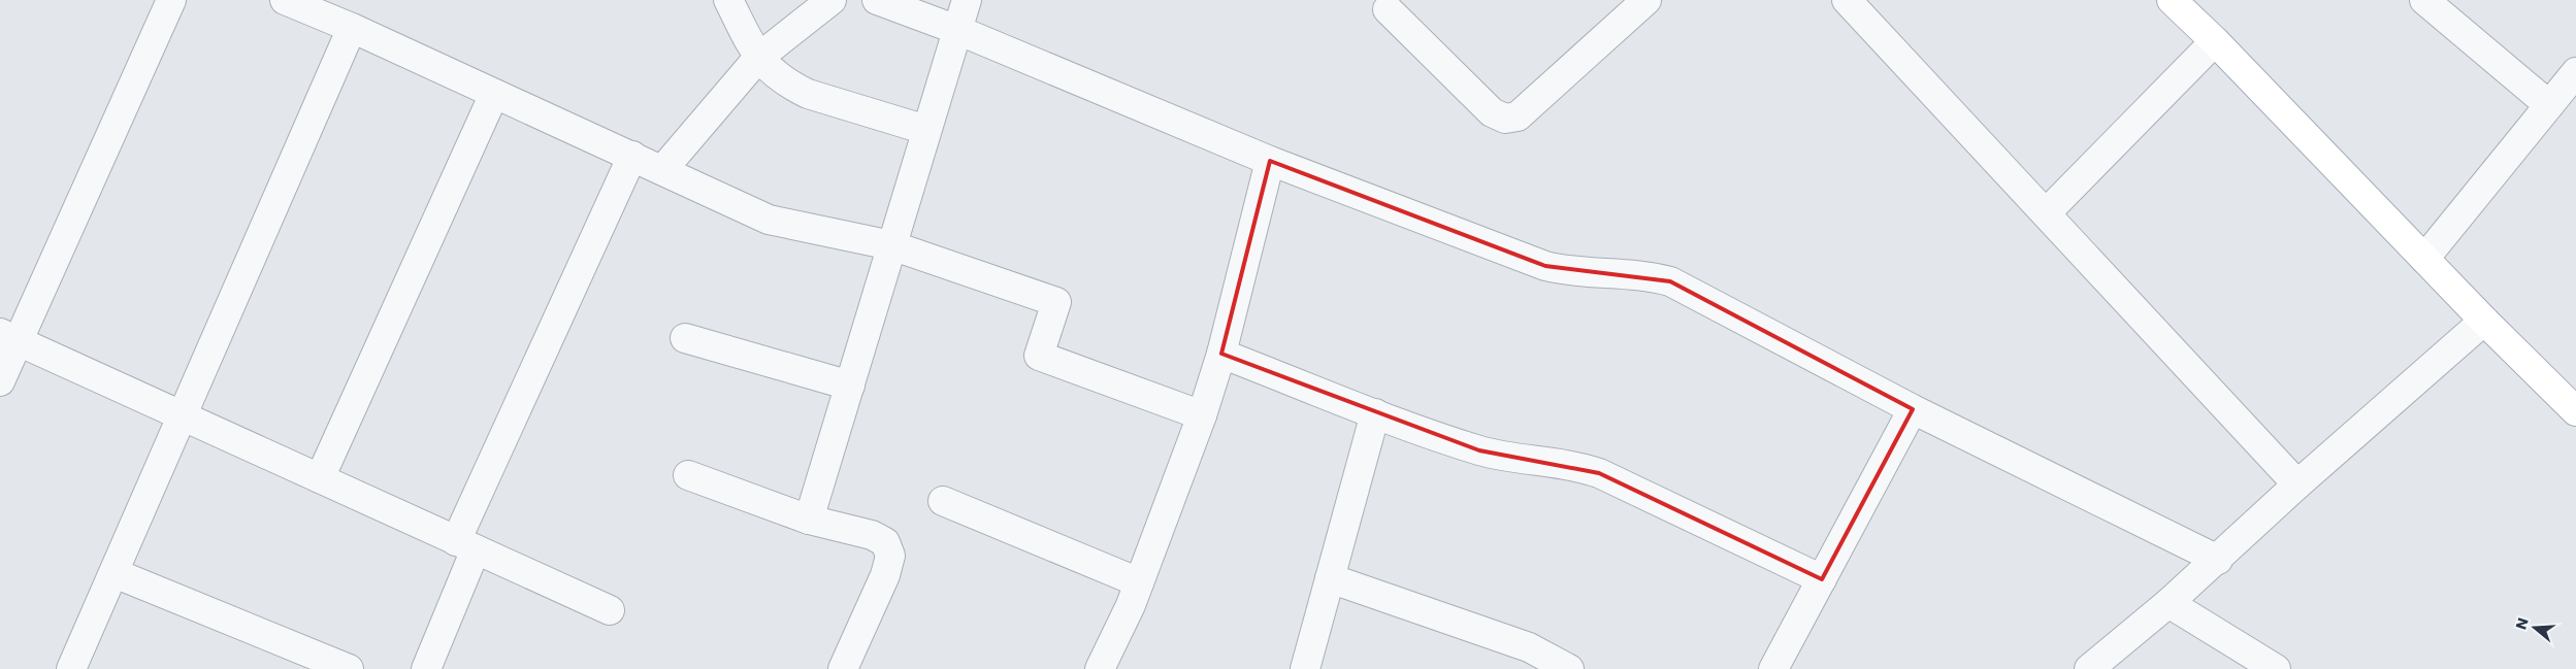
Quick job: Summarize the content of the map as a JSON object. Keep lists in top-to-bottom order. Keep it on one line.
{"north":"left"}
